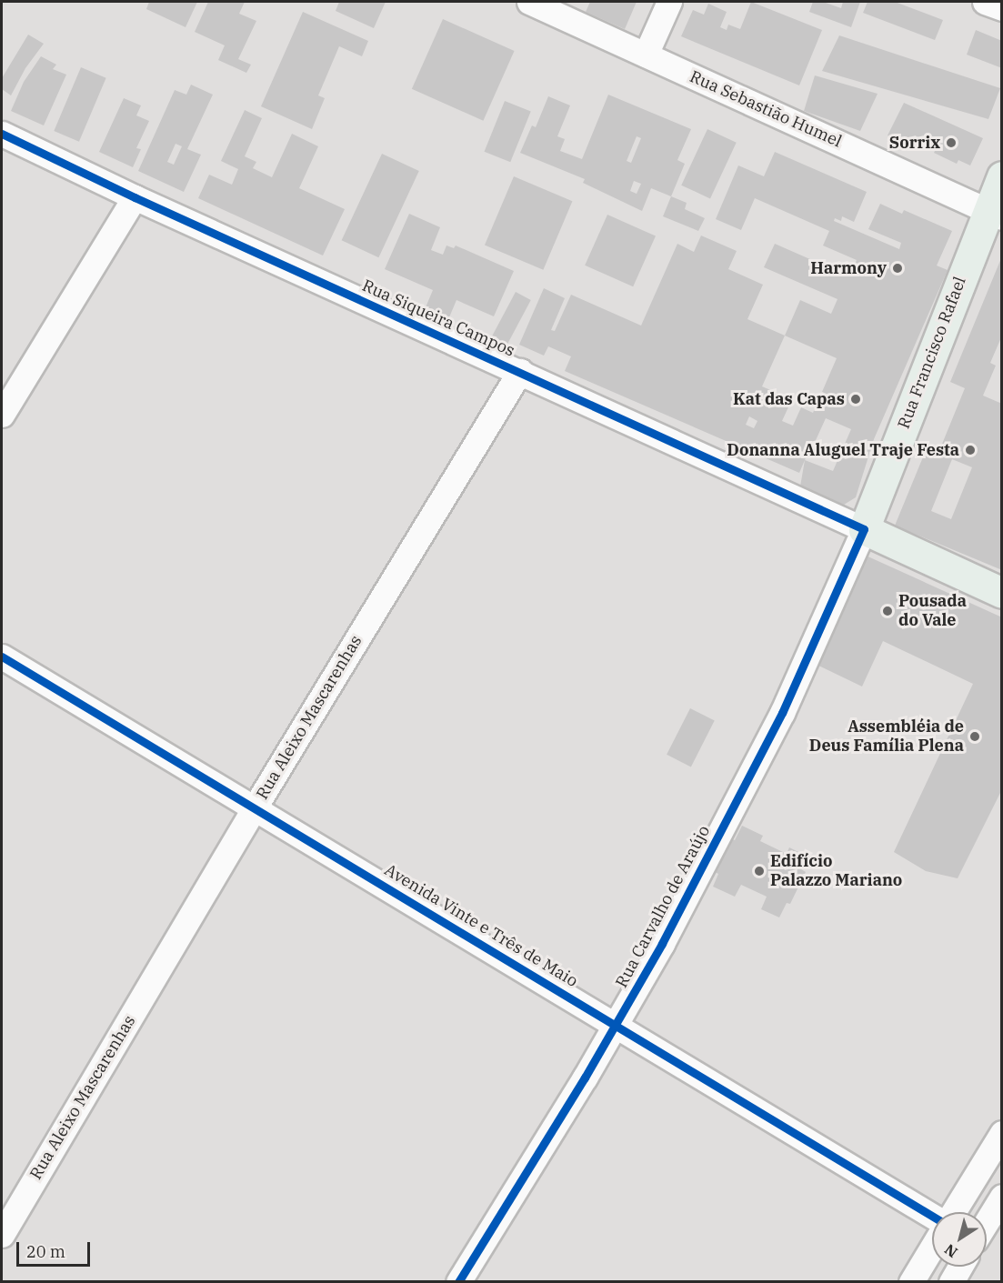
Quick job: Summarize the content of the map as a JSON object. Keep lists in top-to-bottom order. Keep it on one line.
{"streets":{"main road":["Rua Siqueira Campos","Rua Francisco Rafael"],"street":["Rua Sebastião Humel","Rua Aleixo Mascarenhas","Rua Carvalho de Araújo","Avenida Vinte e Três de Maio"]},"crossings":[["Rua Sebastião Humel","Rua Francisco Rafael"],["Rua Siqueira Campos","Rua Francisco Rafael"],["Rua Siqueira Campos","Rua Aleixo Mascarenhas"],["Rua Siqueira Campos","Rua Carvalho de Araújo"],["Rua Francisco Rafael","Rua Carvalho de Araújo"],["Rua Aleixo Mascarenhas","Avenida Vinte e Três de Maio"],["Rua Carvalho de Araújo","Avenida Vinte e Três de Maio"]],"places":["Sorrix","Harmony","Kat das Capas","Donanna Aluguel Traje Festa","Pousada do Vale","Assembléia de Deus Família Plena","Edifício Palazzo Mariano"],"scale_bar":"20 m","north":"bottom left"}
